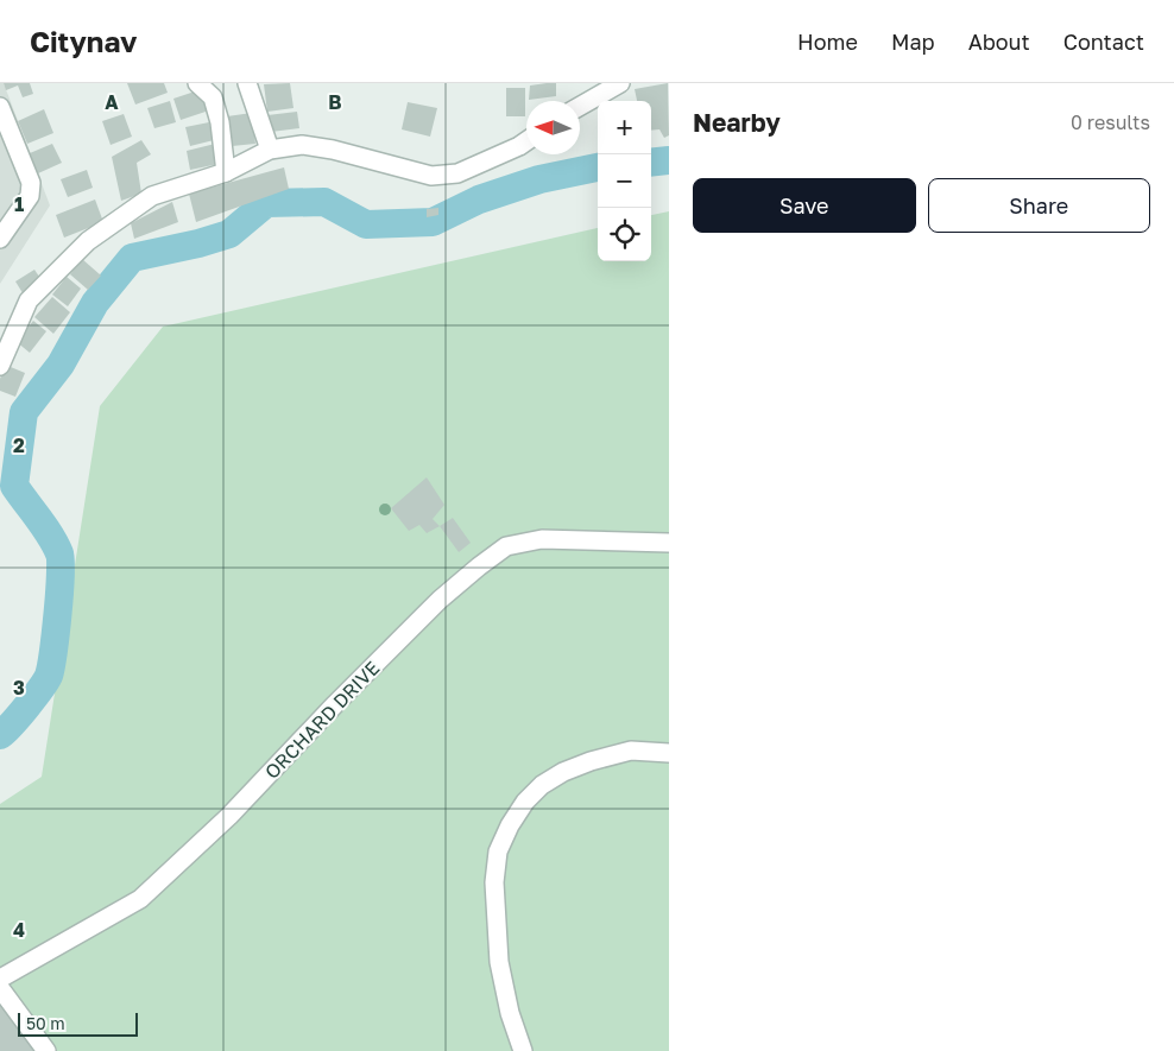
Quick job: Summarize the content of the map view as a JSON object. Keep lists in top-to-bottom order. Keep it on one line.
{"streets":{"street":["ORCHARD DRIVE"]},"scale_bar":"50 m","north":"left","page":{"header":"Citynav","nav":["Home","Map","About","Contact"],"heading":["Nearby","0 results"],"map_buttons":["+","−"],"buttons":["Save","Share"],"scale":"50 m"},"grid":{"columns":["A","B"],"rows":["1","2","3","4"]}}
